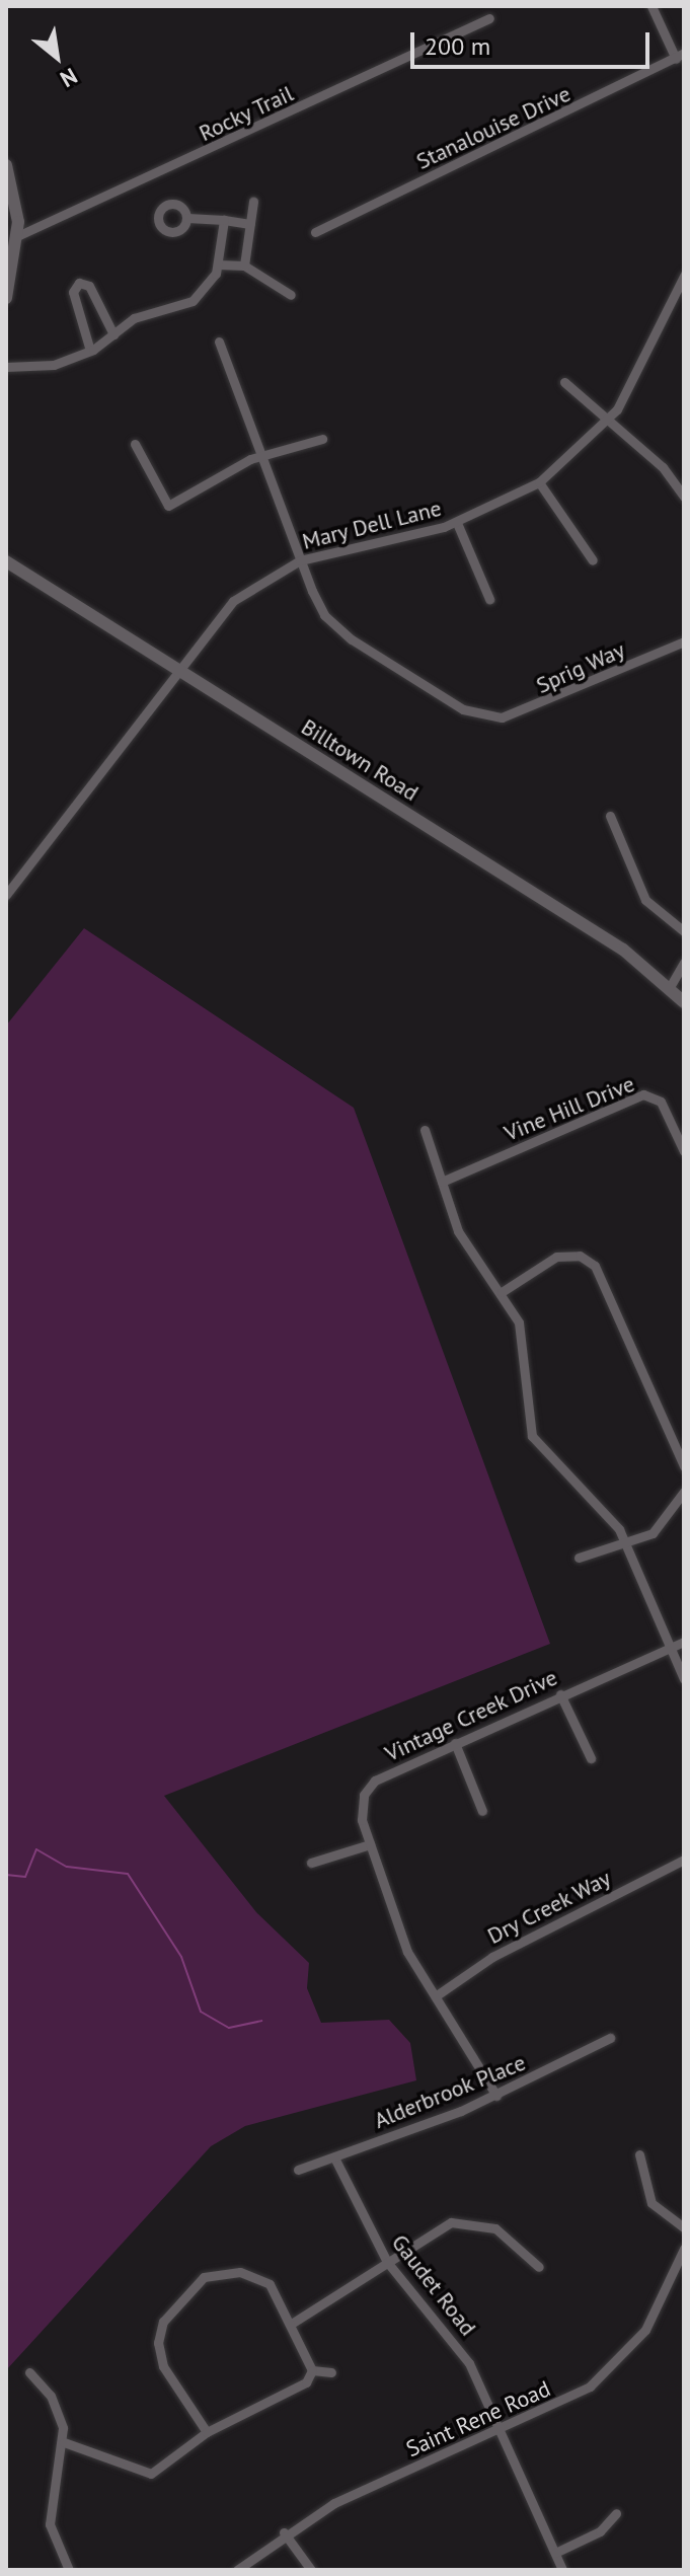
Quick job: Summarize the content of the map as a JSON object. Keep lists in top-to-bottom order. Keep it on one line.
{"streets":{"main road":["Billtown Road"],"street":["Rocky Trail","Stanalouise Drive","Mary Dell Lane","Sprig Way","Vine Hill Drive","Vintage Creek Drive","Dry Creek Way","Alderbrook Place","Gaudet Road","Saint Rene Road"]},"crossings":[["Mary Dell Lane","Sprig Way"],["Mary Dell Lane","Billtown Road"],["Vintage Creek Drive","Dry Creek Way"],["Vintage Creek Drive","Alderbrook Place"],["Alderbrook Place","Gaudet Road"],["Gaudet Road","Saint Rene Road"]],"scale_bar":"200 m","north":"bottom right"}
